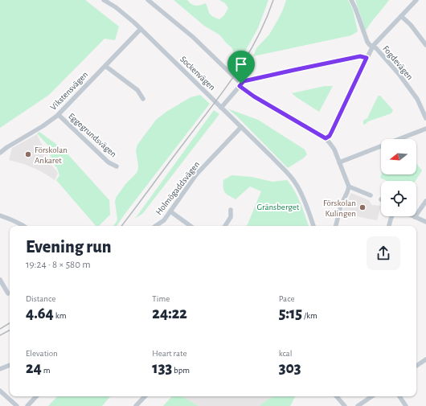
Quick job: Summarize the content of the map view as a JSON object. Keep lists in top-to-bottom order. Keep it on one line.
{"streets":{"street":["Fogdevägen","Sockenvägen","Vikstensvägen","Eggegrundsvägen","Holmögaddsvägen"]},"crossings":[["Sockenvägen","Vikstensvägen"],["Sockenvägen","Holmögaddsvägen"],["Vikstensvägen","Eggegrundsvägen"]],"parks":["Gränsberget"],"places":["Förskolan Ankaret","Förskolan Kulingen"],"north":"left","page":{"heading":["Evening run","19:24 · 8 × 580 m"],"stats":[["Distance","4.64 km"],["Time","24:22"],["Pace","5:15 /km"],["Elevation","24 m"],["Heart rate","133 bpm"],["kcal","303"]]}}
